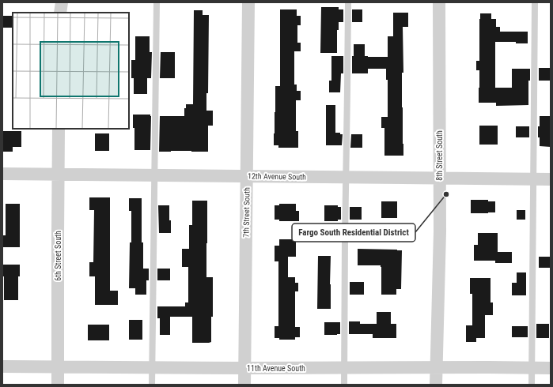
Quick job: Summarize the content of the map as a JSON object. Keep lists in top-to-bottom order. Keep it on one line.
{"streets":{"street":["8th Street South","12th Avenue South","7th Street South","6th Street South","11th Avenue South"]},"crossings":[["8th Street South","12th Avenue South"],["8th Street South","11th Avenue South"],["12th Avenue South","7th Street South"],["12th Avenue South","6th Street South"],["7th Street South","11th Avenue South"],["6th Street South","11th Avenue South"]],"places":["Fargo South Residential District"]}
